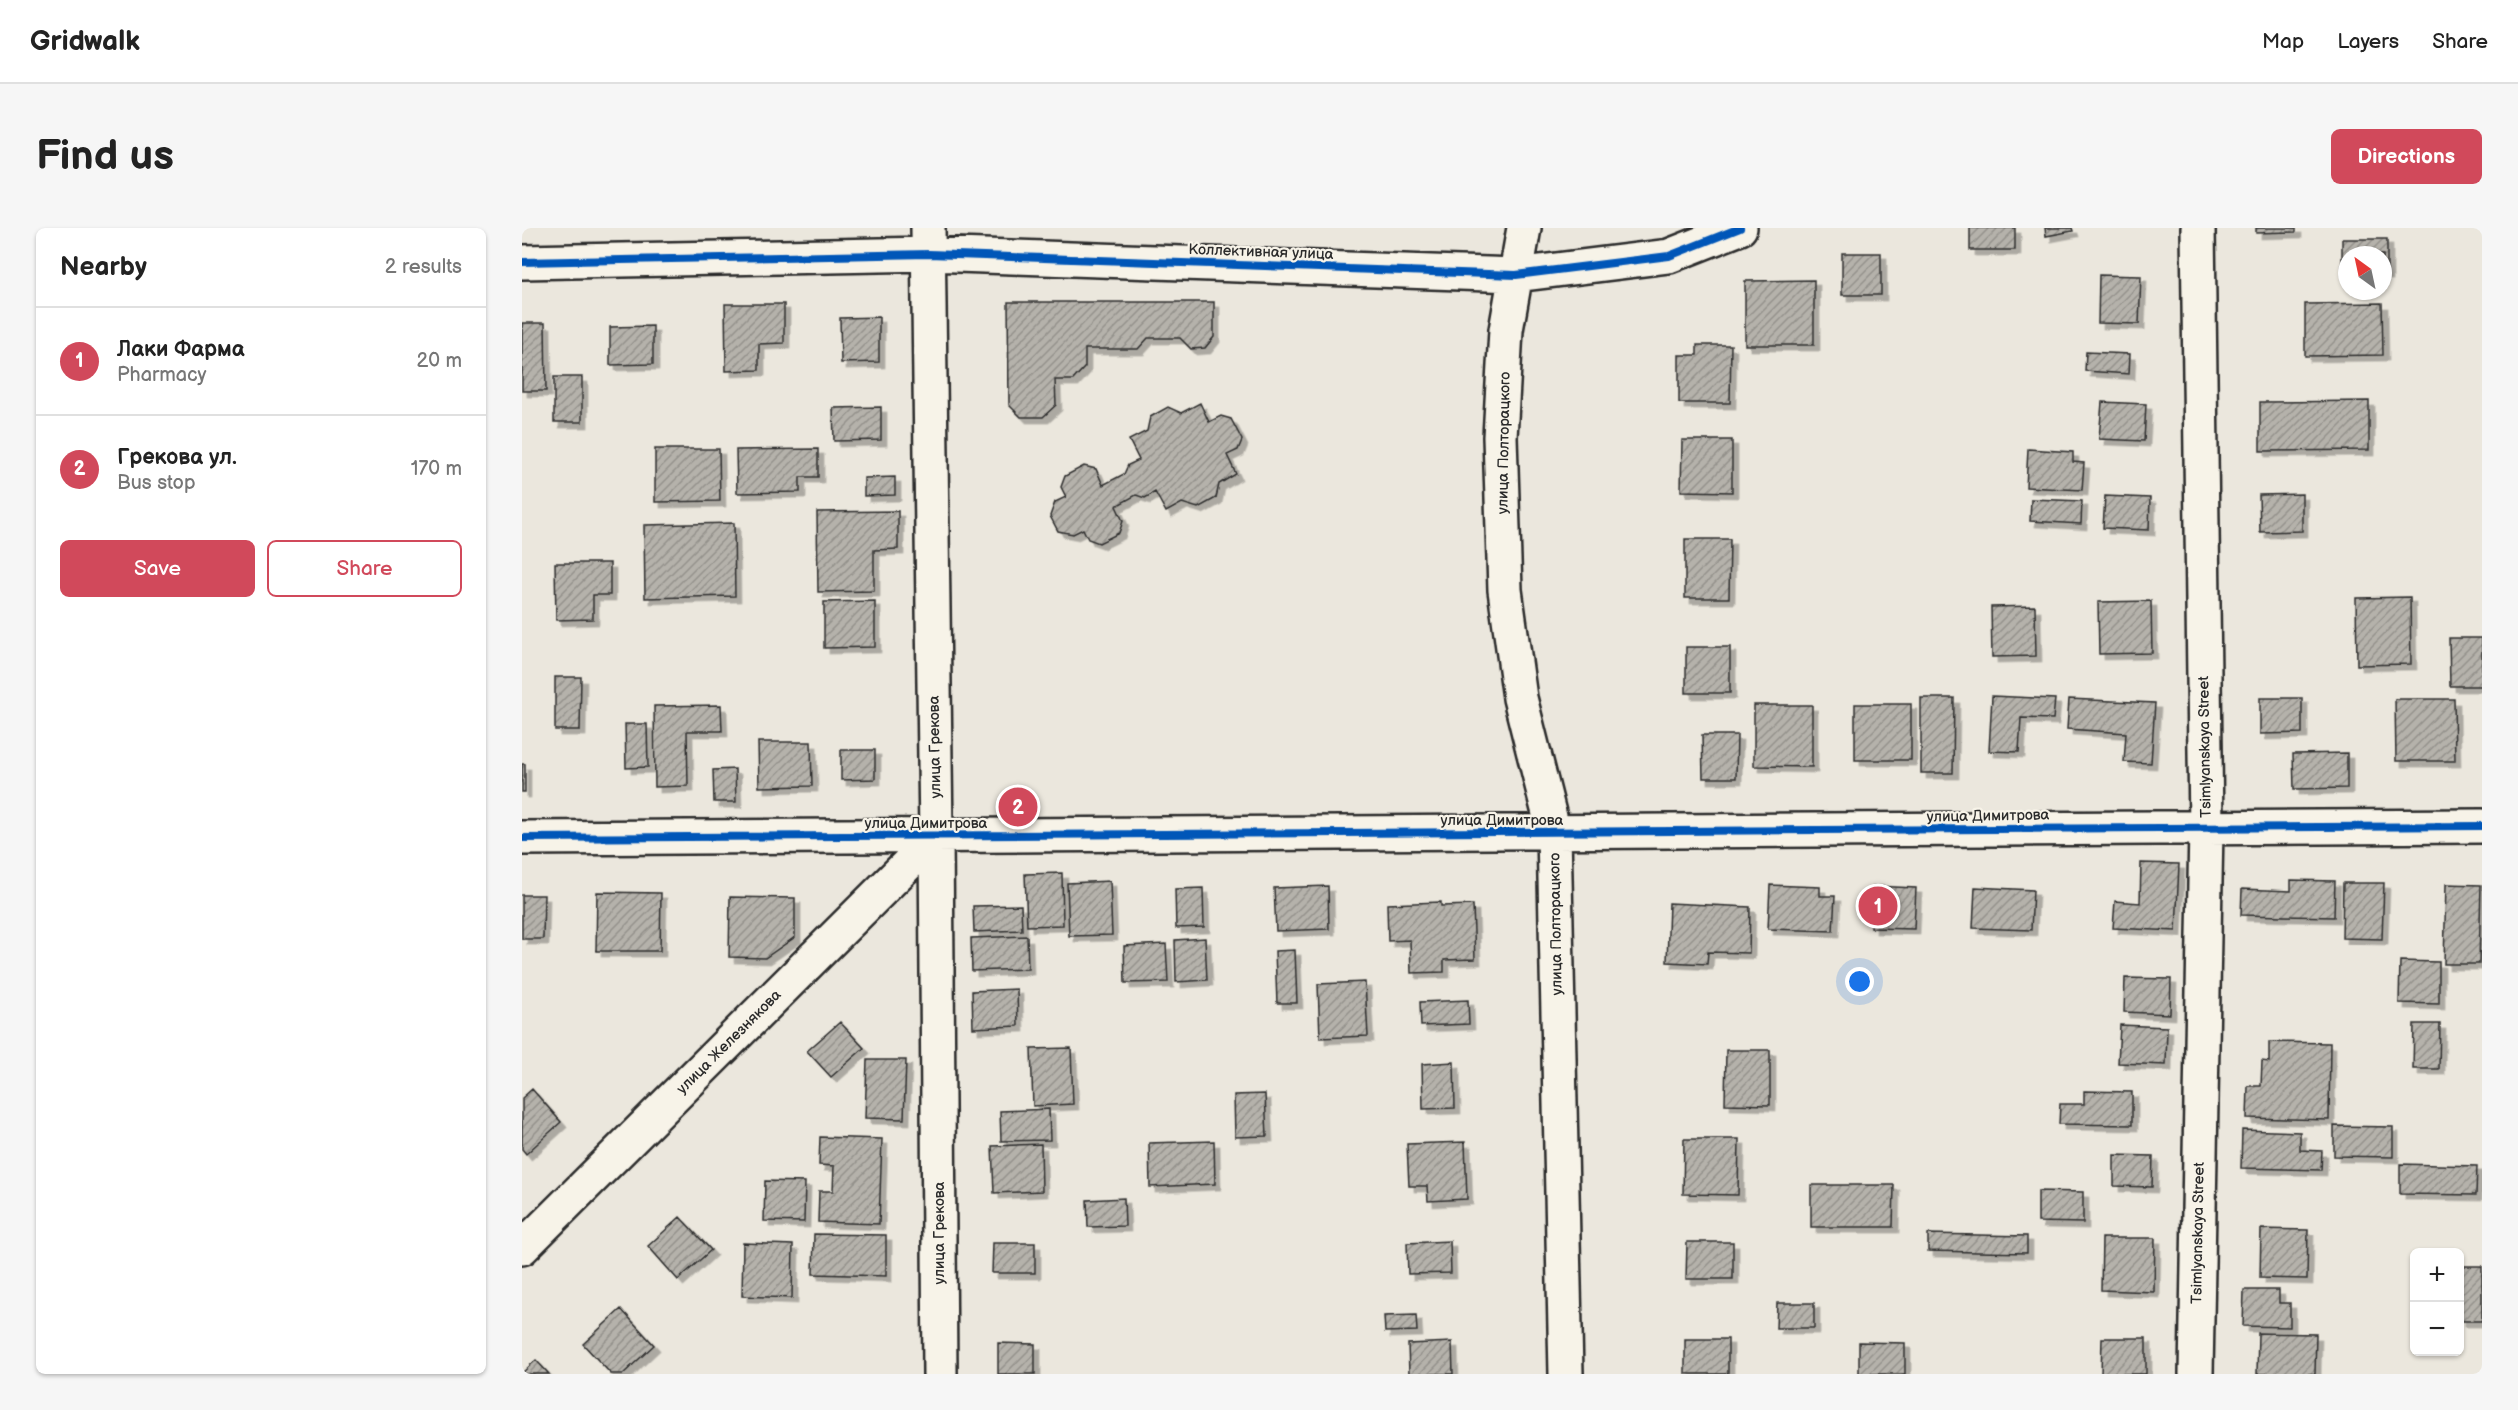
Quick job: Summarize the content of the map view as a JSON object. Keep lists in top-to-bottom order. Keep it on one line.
{"streets":{"street":["Коллективная улица","улица Полторацкого","улица Грекова","Tsimlyanskaya Street","улица Димитрова","улица Железнякова"]},"crossings":[["Коллективная улица","улица Полторацкого"],["Коллективная улица","улица Грекова"],["улица Полторацкого","улица Димитрова"],["улица Грекова","улица Димитрова"],["улица Грекова","улица Железнякова"],["Tsimlyanskaya Street","улица Димитрова"],["улица Димитрова","улица Железнякова"]],"north":"top left","page":{"header":"Gridwalk","nav":["Map","Layers","Share"],"buttons":["Directions",["Save","Share"]],"title":"Find us","heading":["Nearby","2 results"],"list":[{"mark":"1","name":"Лаки Фарма","note":"Pharmacy","value":"20 m"},{"mark":"2","name":"Грекова ул.","note":"Bus stop","value":"170 m"}],"pins":["2","1"],"map_buttons":["+","−"]}}
